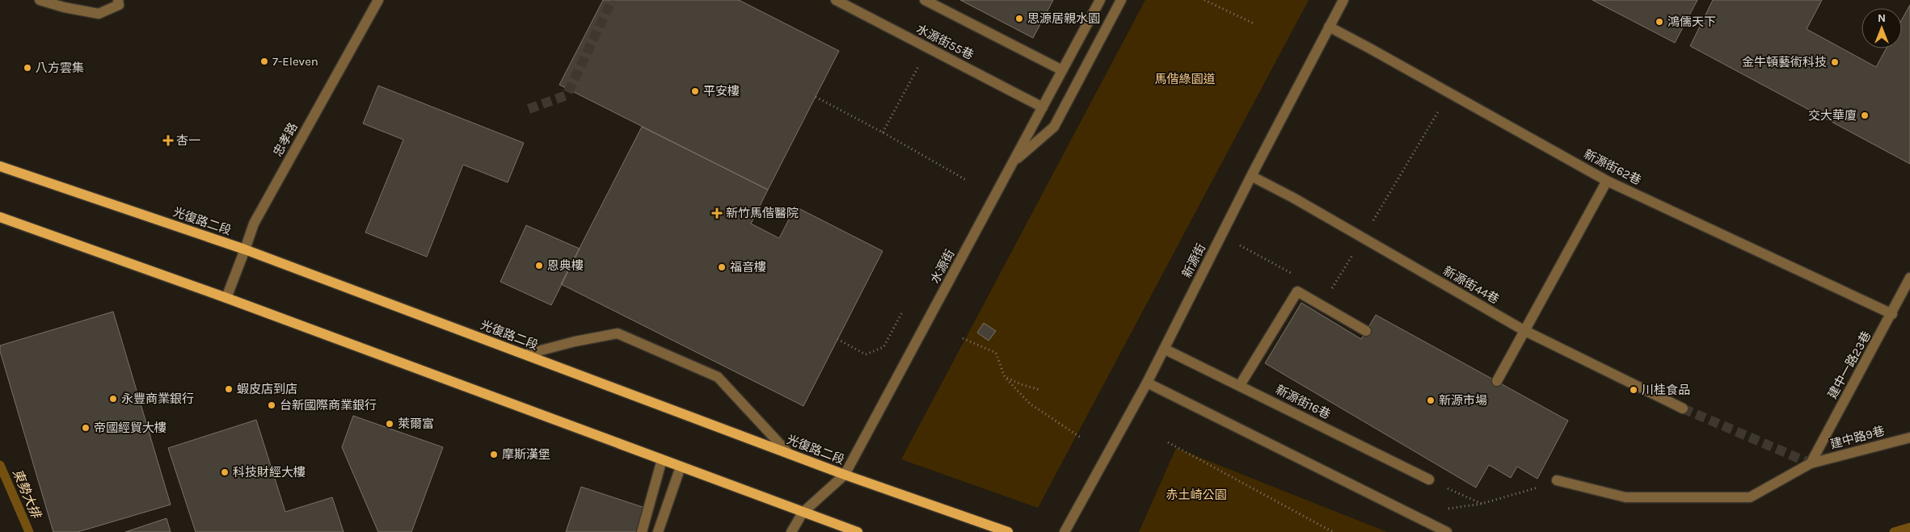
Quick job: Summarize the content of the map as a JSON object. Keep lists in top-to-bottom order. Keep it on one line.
{"streets":{"main road":["光復路二段"],"street":["水源街55巷","忠孝路","新源街62巷","新源街","水源街","新源街44巷","建中一路23巷","新源街16巷","建中路9巷"]},"crossings":[["水源街55巷","水源街"],["忠孝路","光復路二段"],["新源街62巷","新源街"],["新源街62巷","建中一路23巷"],["光復路二段","水源街"],["新源街","新源街44巷"],["新源街","新源街16巷"],["建中一路23巷","建中路9巷"]],"water":["東勢大排"],"parks":["馬偕綠園道","赤土崎公園"],"places":{"other":["思源居親水園","鴻儒天下","7-Eleven","金牛頓藝術科技","八方雲集","平安樓","交大華廈","恩典樓","福音樓","蝦皮店到店","川桂食品","永豐商業銀行","新源市場","台新國際商業銀行","萊爾富","帝國經貿大樓","摩斯漢堡","科技財經大樓"],"health":["杏一","新竹馬偕醫院"]},"north":"top"}
